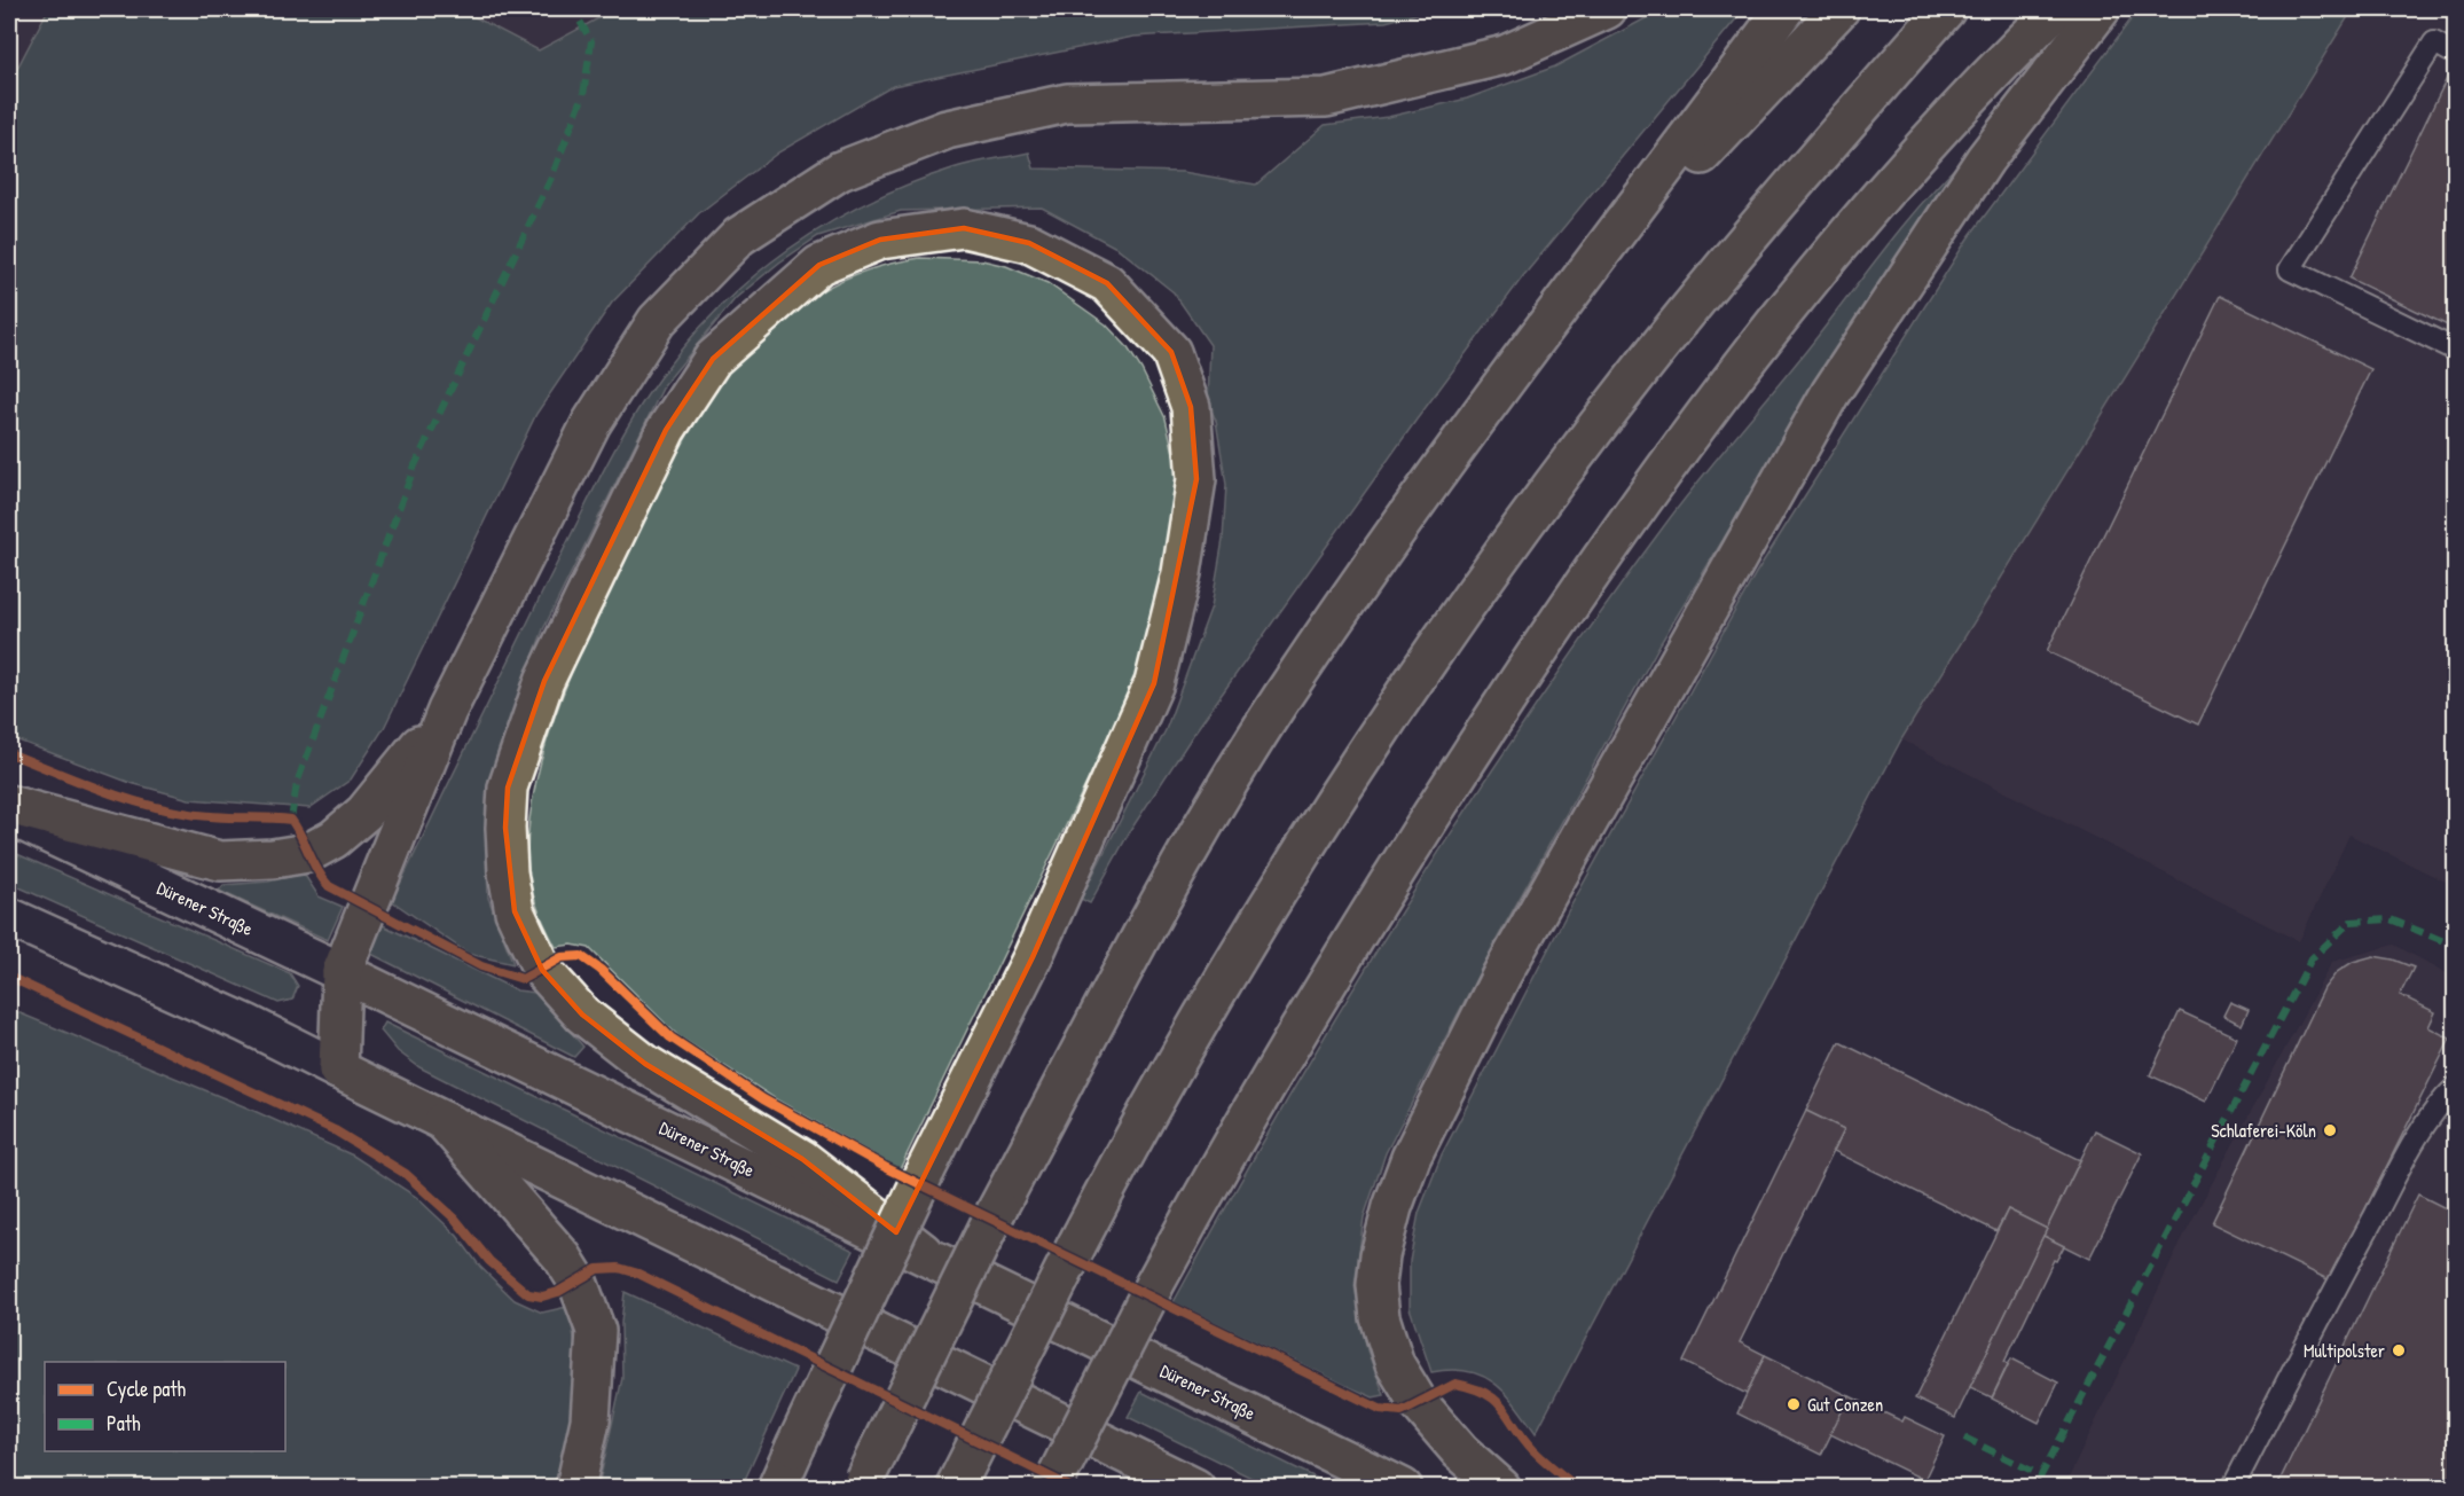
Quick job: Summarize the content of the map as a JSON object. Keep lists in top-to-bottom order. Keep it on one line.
{"streets":{"main road":["Dürener Straße"]},"places":["Schlaferei-Köln","Multipolster","Gut Conzen"],"legend":["Cycle path","Path"]}
